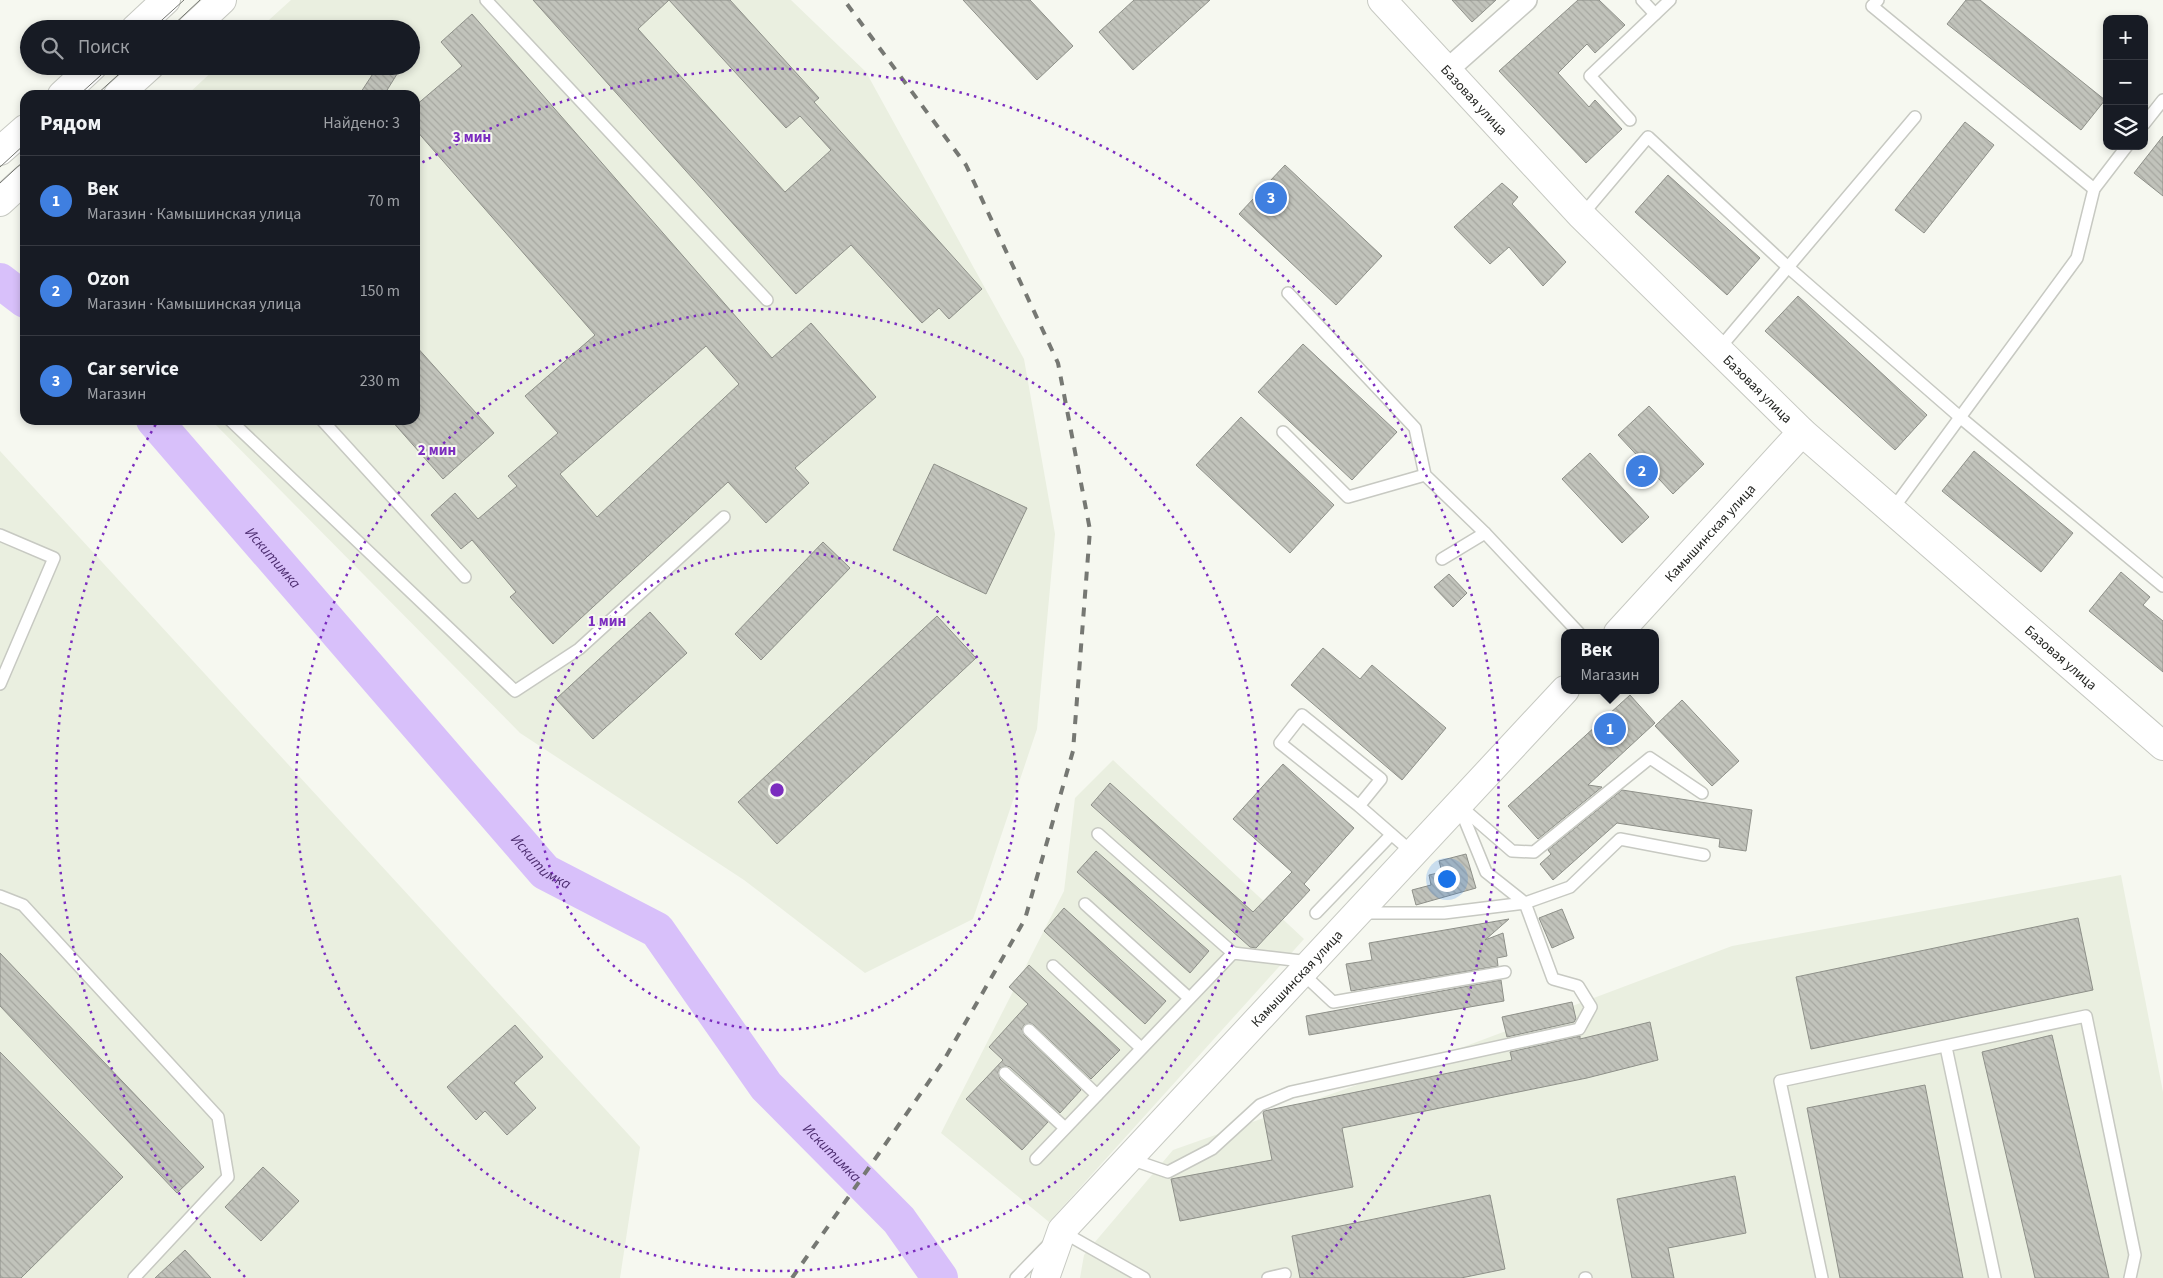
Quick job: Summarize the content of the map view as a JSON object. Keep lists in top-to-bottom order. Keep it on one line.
{"streets":{"main road":["Базовая улица","Камышинская улица"]},"crossings":[["Базовая улица","Камышинская улица"]],"water":["Искитимка"],"page":{"map_buttons":["+","−"],"search":"Поиск","heading":["Рядом","Найдено: 3"],"list":[{"mark":"1","name":"Век","note":"Магазин · Камышинская улица","value":"70 m"},{"mark":"2","name":"Ozon","note":"Магазин · Камышинская улица","value":"150 m"},{"mark":"3","name":"Car service","note":"Магазин","value":"230 m"}],"pins":["3","2","1"],"popup":["Век","Магазин"]},"rings":["3 мин","2 мин","1 мин"]}
